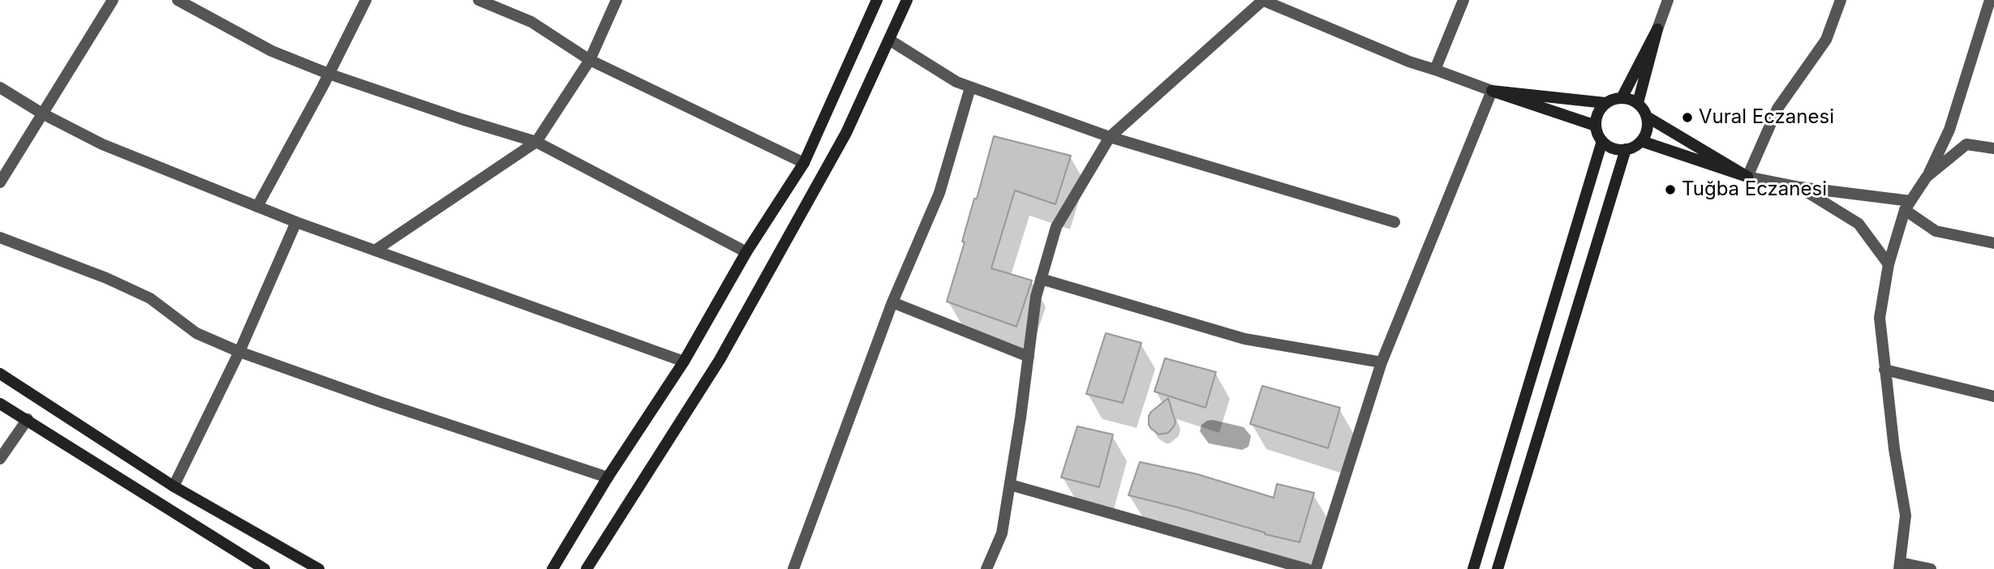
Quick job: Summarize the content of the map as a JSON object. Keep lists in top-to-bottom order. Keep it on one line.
{"places":["Vural Eczanesi","Tuğba Eczanesi"]}
